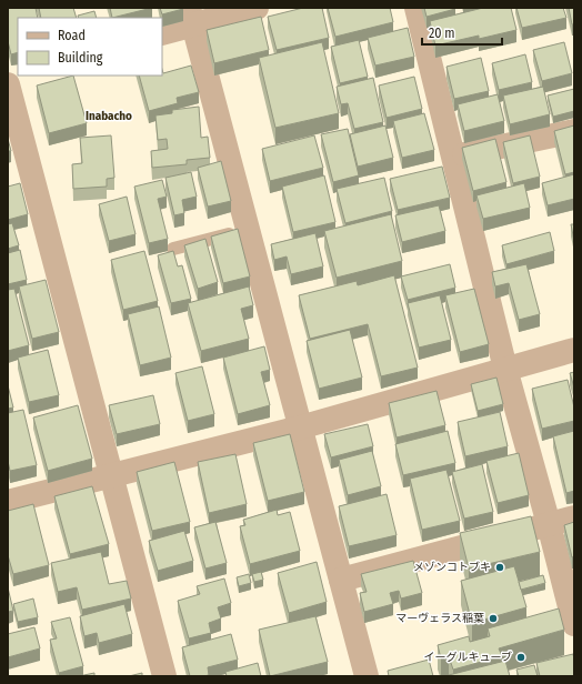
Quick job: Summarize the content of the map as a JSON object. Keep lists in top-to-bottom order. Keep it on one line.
{"districts":["Inabacho"],"places":["メゾンコトブキ","マーヴェラス稲葉","イーグルキューブ"],"legend":["Road","Building"],"scale_bar":"20 m"}
